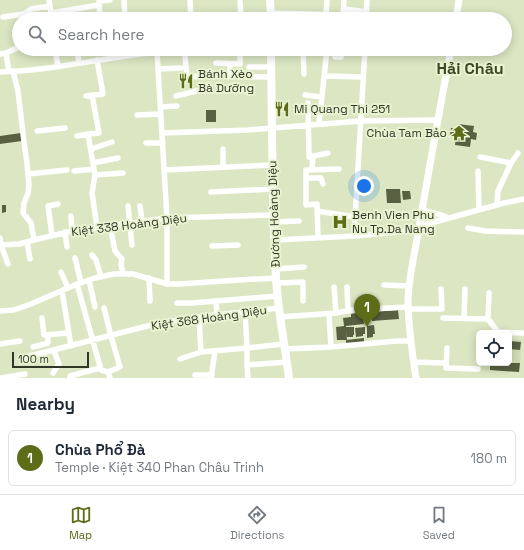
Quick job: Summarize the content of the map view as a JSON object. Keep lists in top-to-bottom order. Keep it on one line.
{"streets":{"main road":["Đường Hoàng Diệu"],"street":["Kiệt 338 Hoàng Diệu","Kiệt 368 Hoàng Diệu"]},"crossings":[["Đường Hoàng Diệu","Kiệt 338 Hoàng Diệu"],["Đường Hoàng Diệu","Kiệt 368 Hoàng Diệu"]],"districts":["Hải Châu"],"places":{"restaurant":["Bánh Xèo Bà Dưỡng","Mi Quang Thi 251"],"temple":["Chùa Tam Bảo"],"hospital":["Benh Vien Phu Nu Tp.Da Nang"]},"scale_bar":"100 m","page":{"search":"Search here","pins":"1","scale":"100 m","heading":"Nearby","list":[{"mark":"1","name":"Chùa Phổ Đà","note":"Temple · Kiệt 340 Phan Châu Trinh","value":"180 m"}],"nav":["Map","Directions","Saved"]}}
